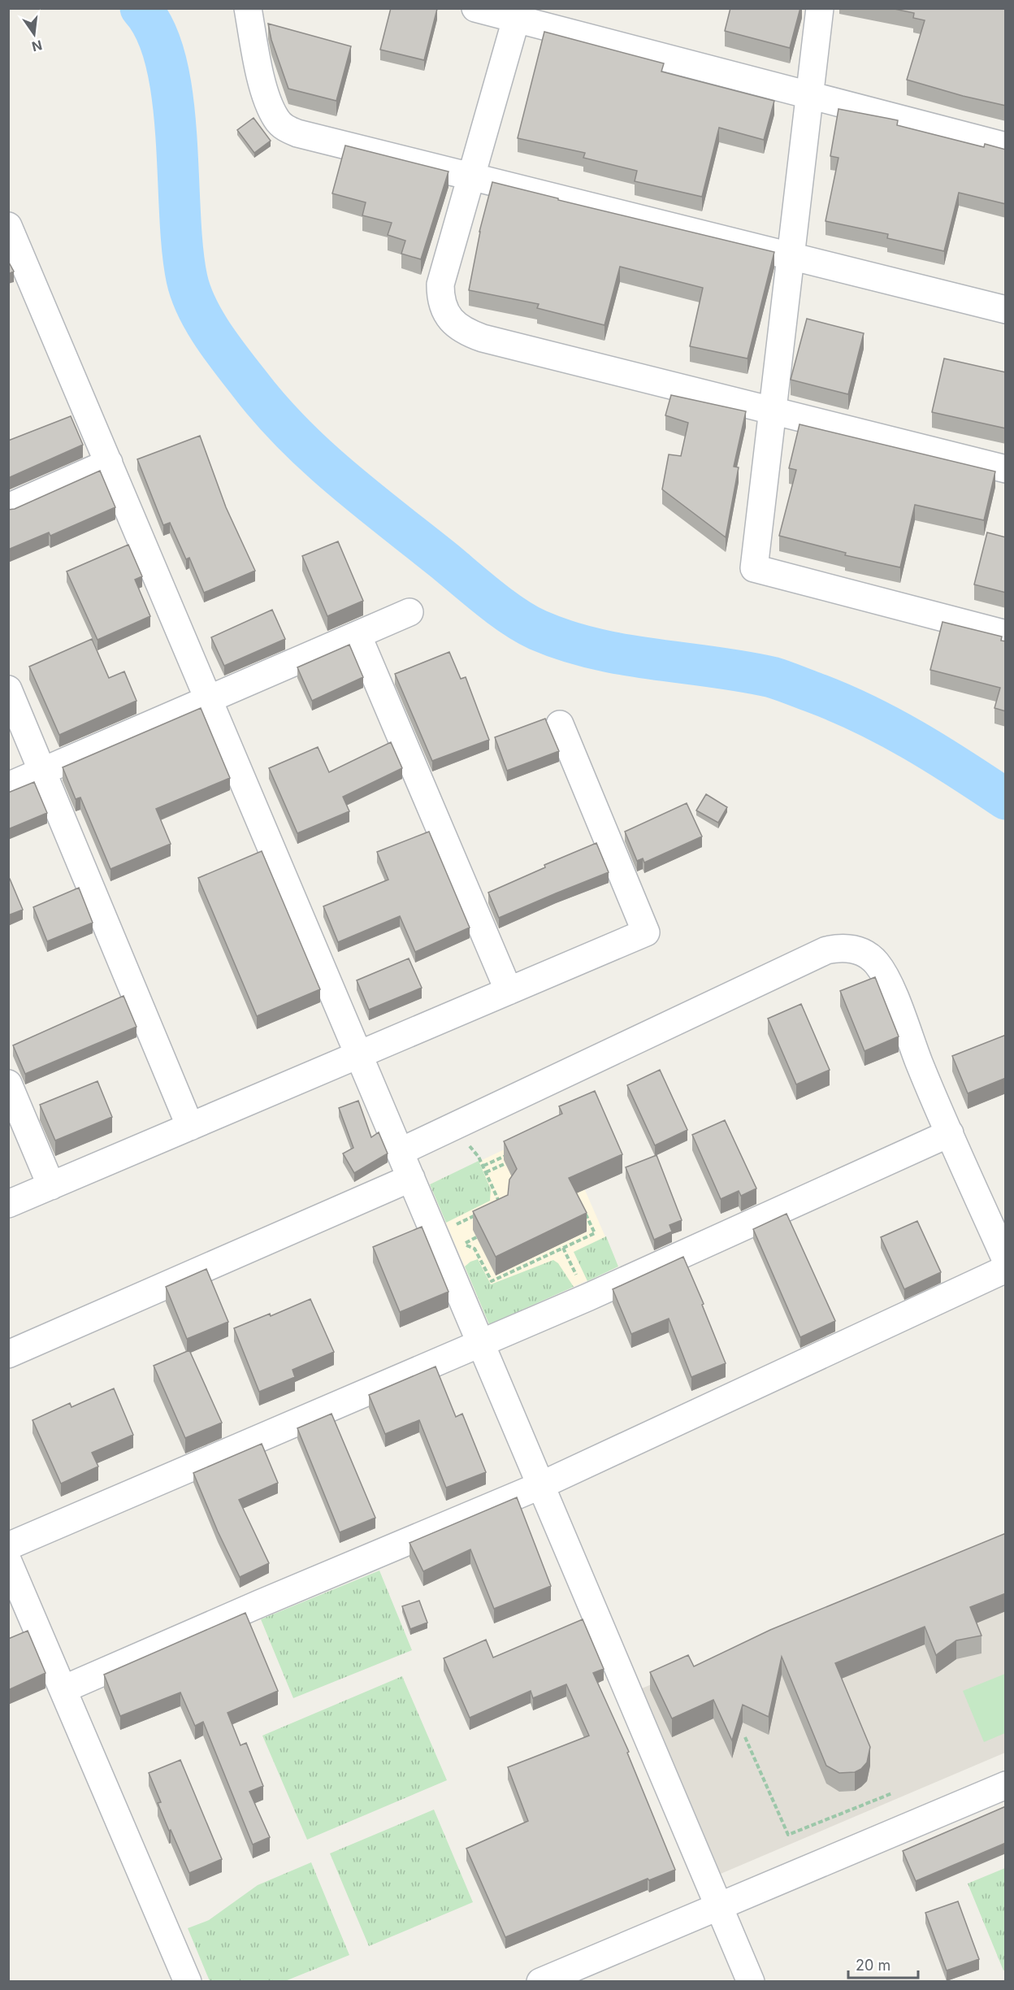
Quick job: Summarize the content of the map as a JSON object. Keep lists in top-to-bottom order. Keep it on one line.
{"scale_bar":"20 m","north":"bottom"}
